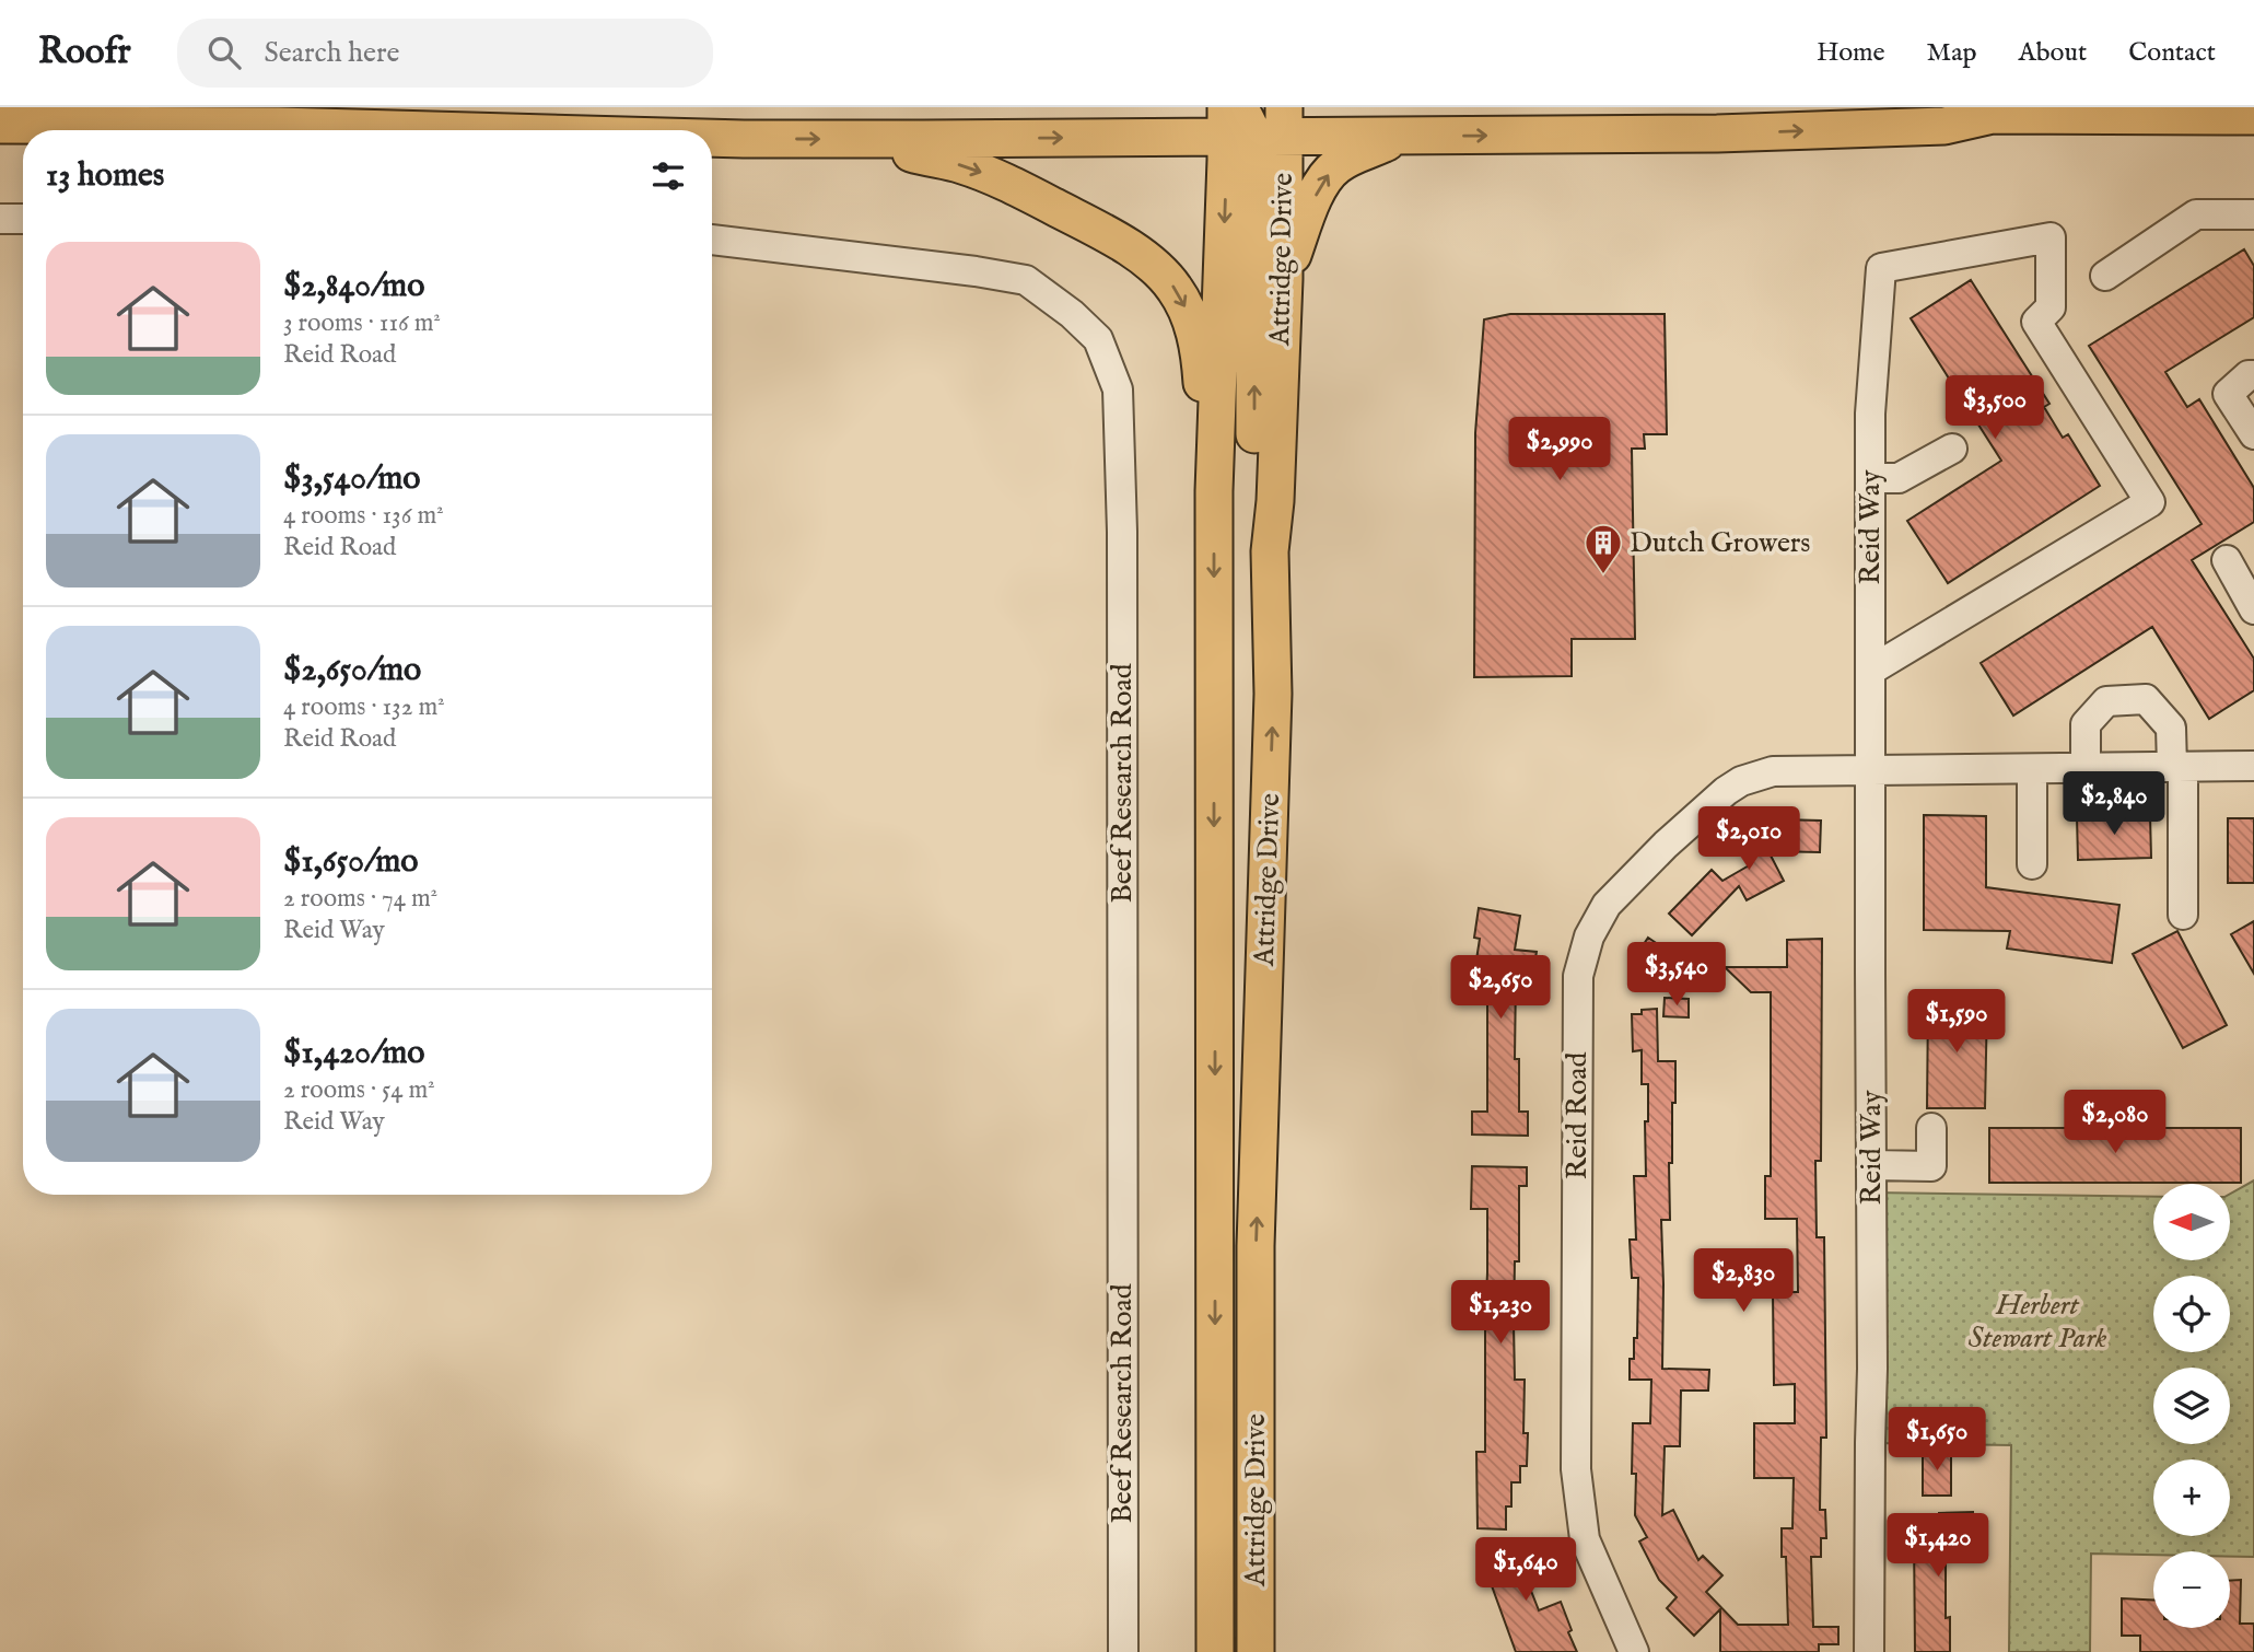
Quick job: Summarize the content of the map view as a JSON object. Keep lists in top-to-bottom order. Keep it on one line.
{"streets":{"main road":["Attridge Drive"],"street":["Reid Way","Beef Research Road","Reid Road"]},"crossings":[["Reid Way","Reid Road"]],"parks":["Herbert Stewart Park"],"places":{"building":["Dutch Growers"]},"north":"left","page":{"header":"Roofr","search":"Search here","nav":["Home","Map","About","Contact"],"heading":"13 homes","list":[{"name":"$2,840/mo","note":"3 rooms · 116 m² · Reid Road"},{"name":"$3,540/mo","note":"4 rooms · 136 m² · Reid Road"},{"name":"$2,650/mo","note":"4 rooms · 132 m² · Reid Road"},{"name":"$1,650/mo","note":"2 rooms · 74 m² · Reid Way"},{"name":"$1,420/mo","note":"2 rooms · 54 m² · Reid Way"}],"price":["$3,500","$2,990","$2,840","$2,010","$3,540","$2,650","$1,590","$2,080","$2,830","$1,230","$1,650","$1,420","$1,640"],"map_buttons":["+","−"]}}
